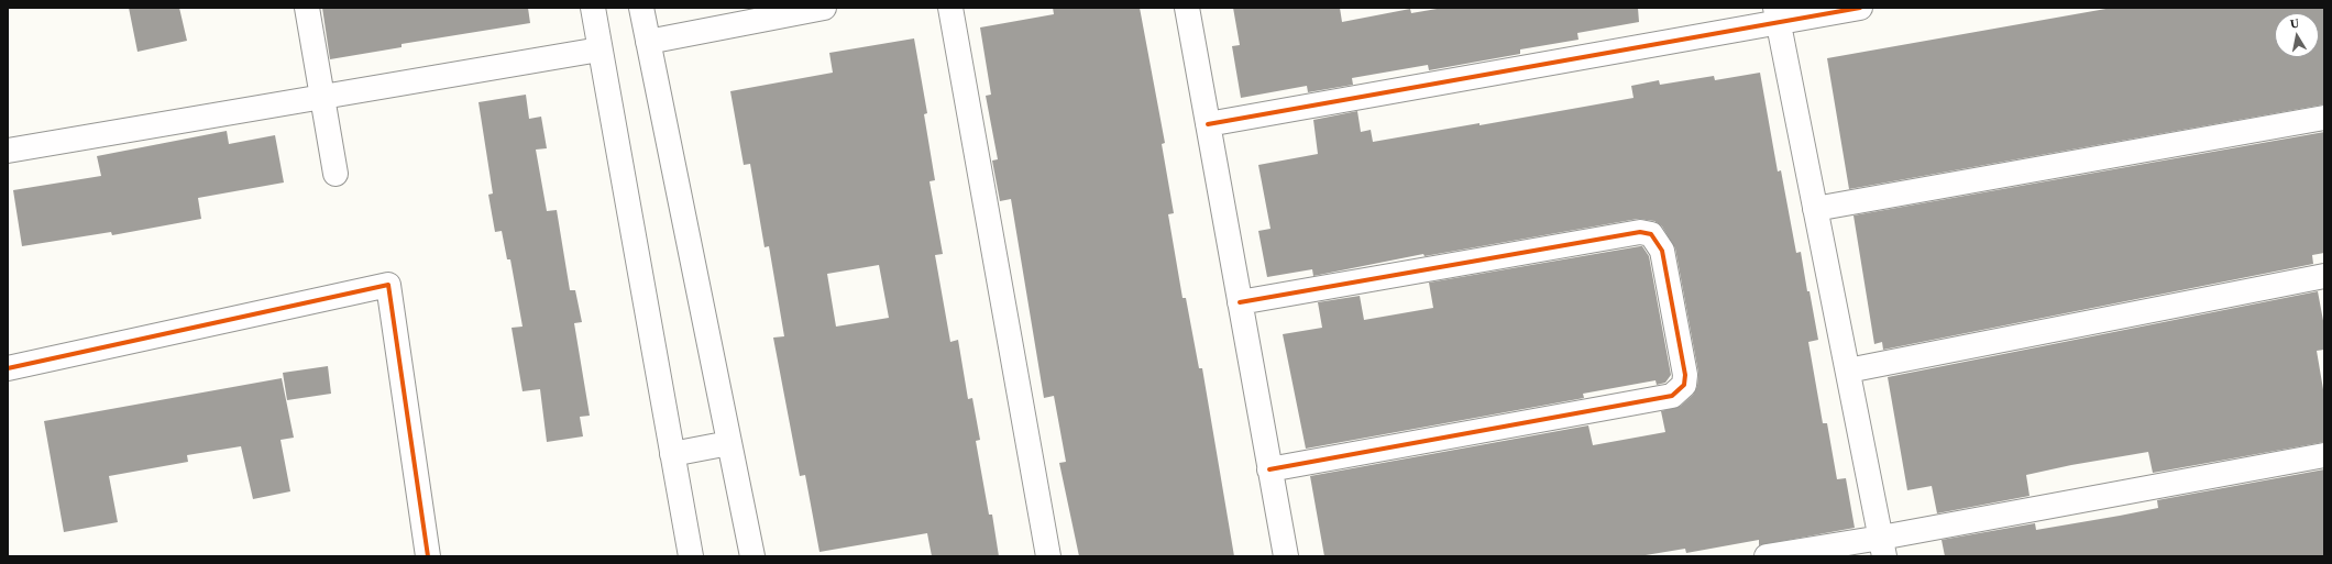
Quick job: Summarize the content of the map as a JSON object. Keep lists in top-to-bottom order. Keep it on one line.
{"north":"top"}
